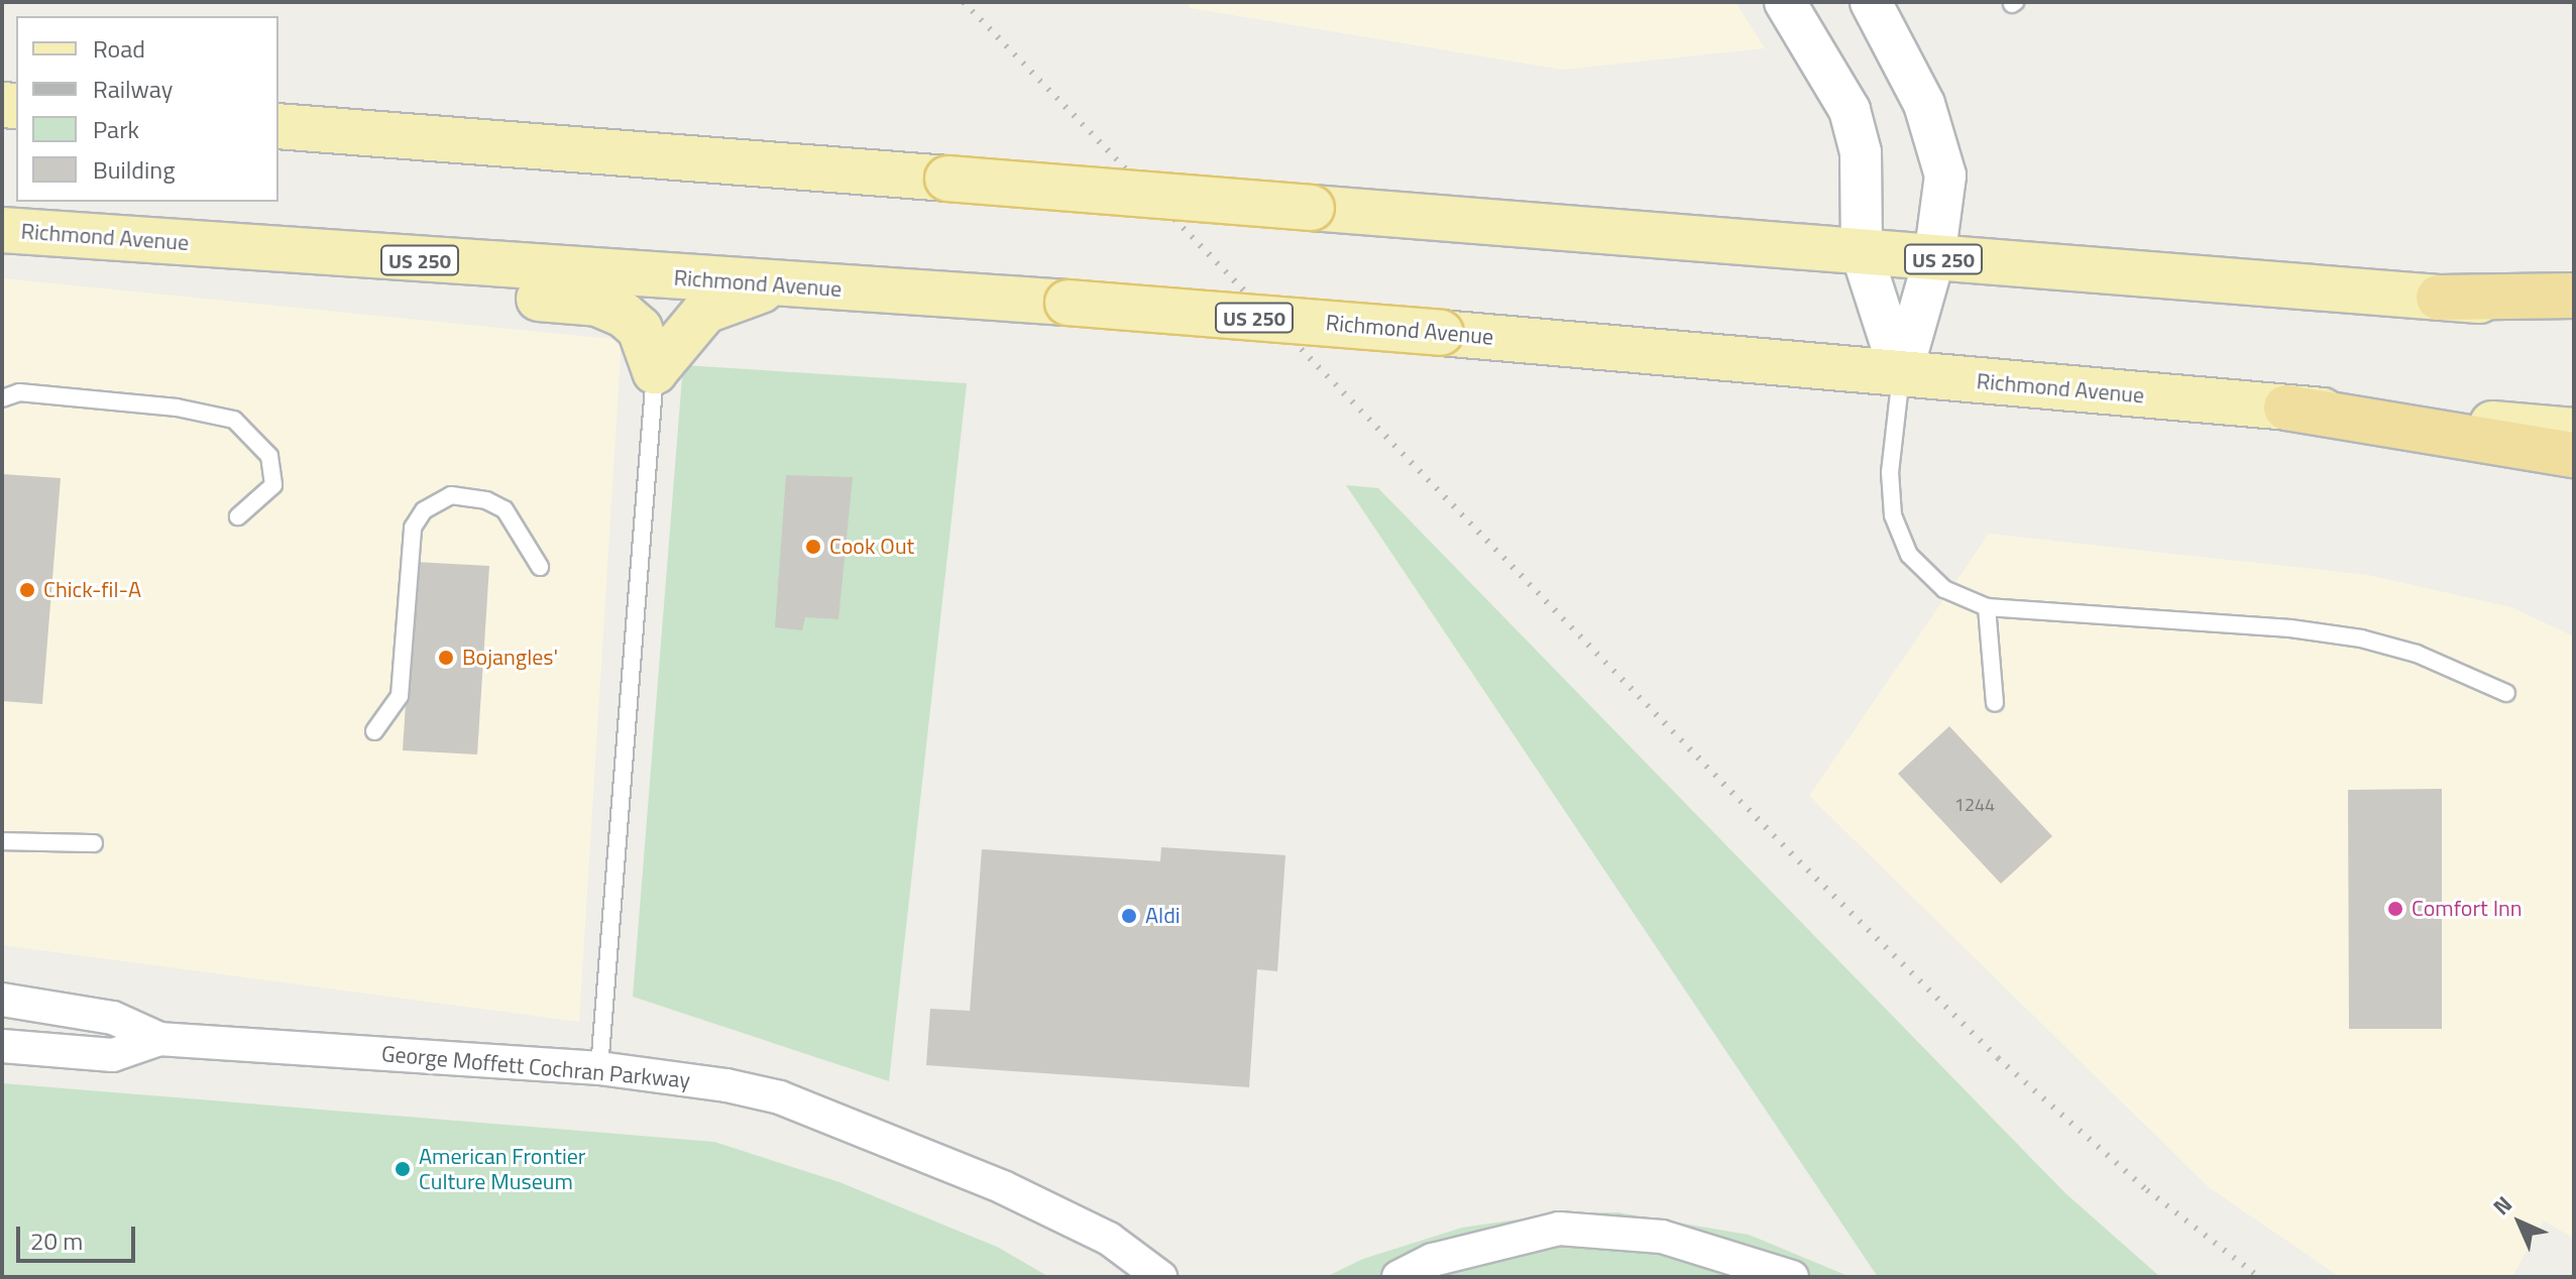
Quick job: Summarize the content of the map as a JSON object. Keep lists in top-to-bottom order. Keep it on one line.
{"streets":{"main road":["Richmond Avenue","US 250"],"street":["George Moffett Cochran Parkway"]},"places":["Cook Out","Chick-fil-A","Bojangles'","Comfort Inn","Aldi","American Frontier Culture Museum"],"house_numbers":["1244"],"legend":["Road","Railway","Park","Building"],"scale_bar":"20 m","north":"top left"}
